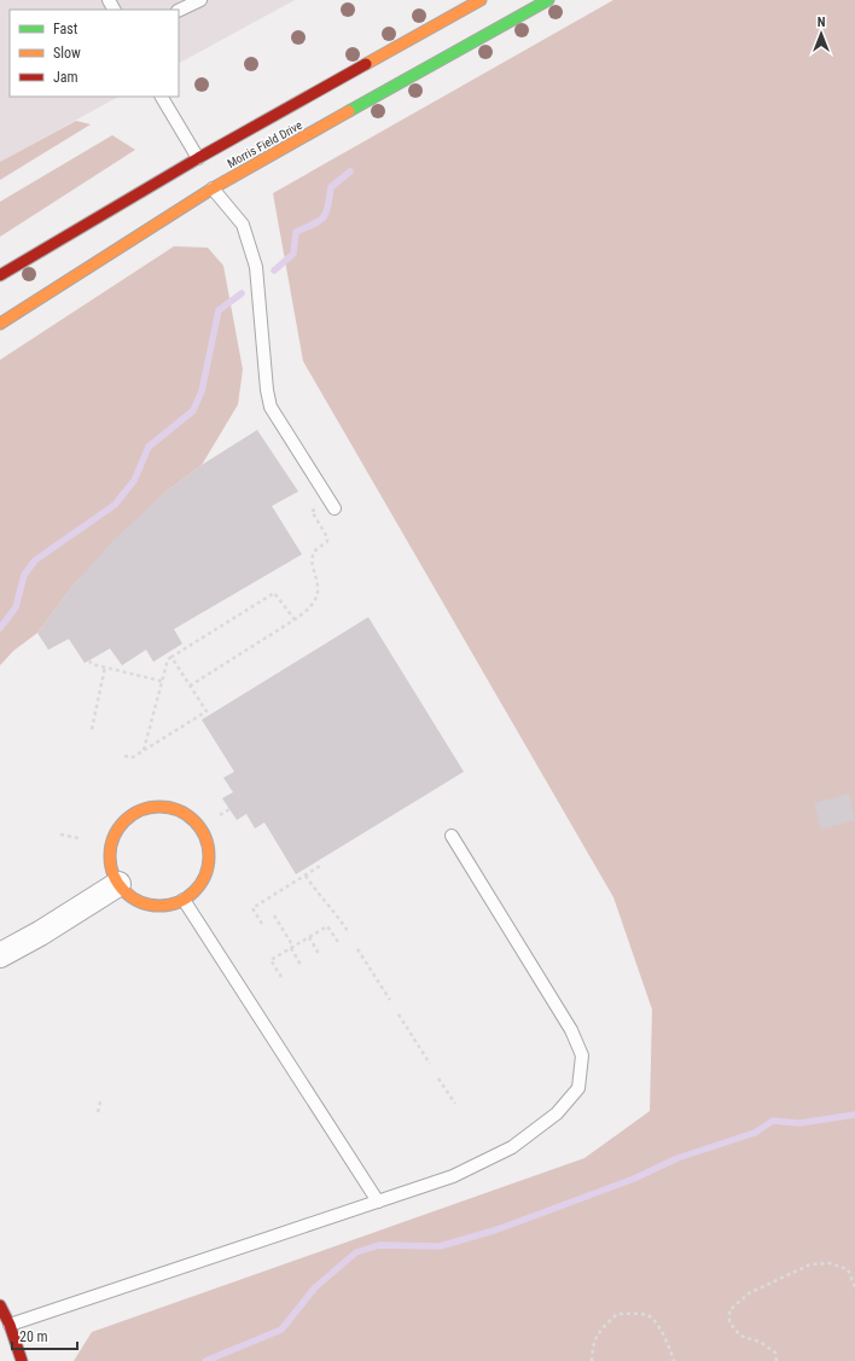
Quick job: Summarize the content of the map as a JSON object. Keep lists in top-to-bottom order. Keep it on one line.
{"streets":{"street":["Morris Field Drive"]},"legend":["Fast","Slow","Jam"],"scale_bar":"20 m","north":"top"}
